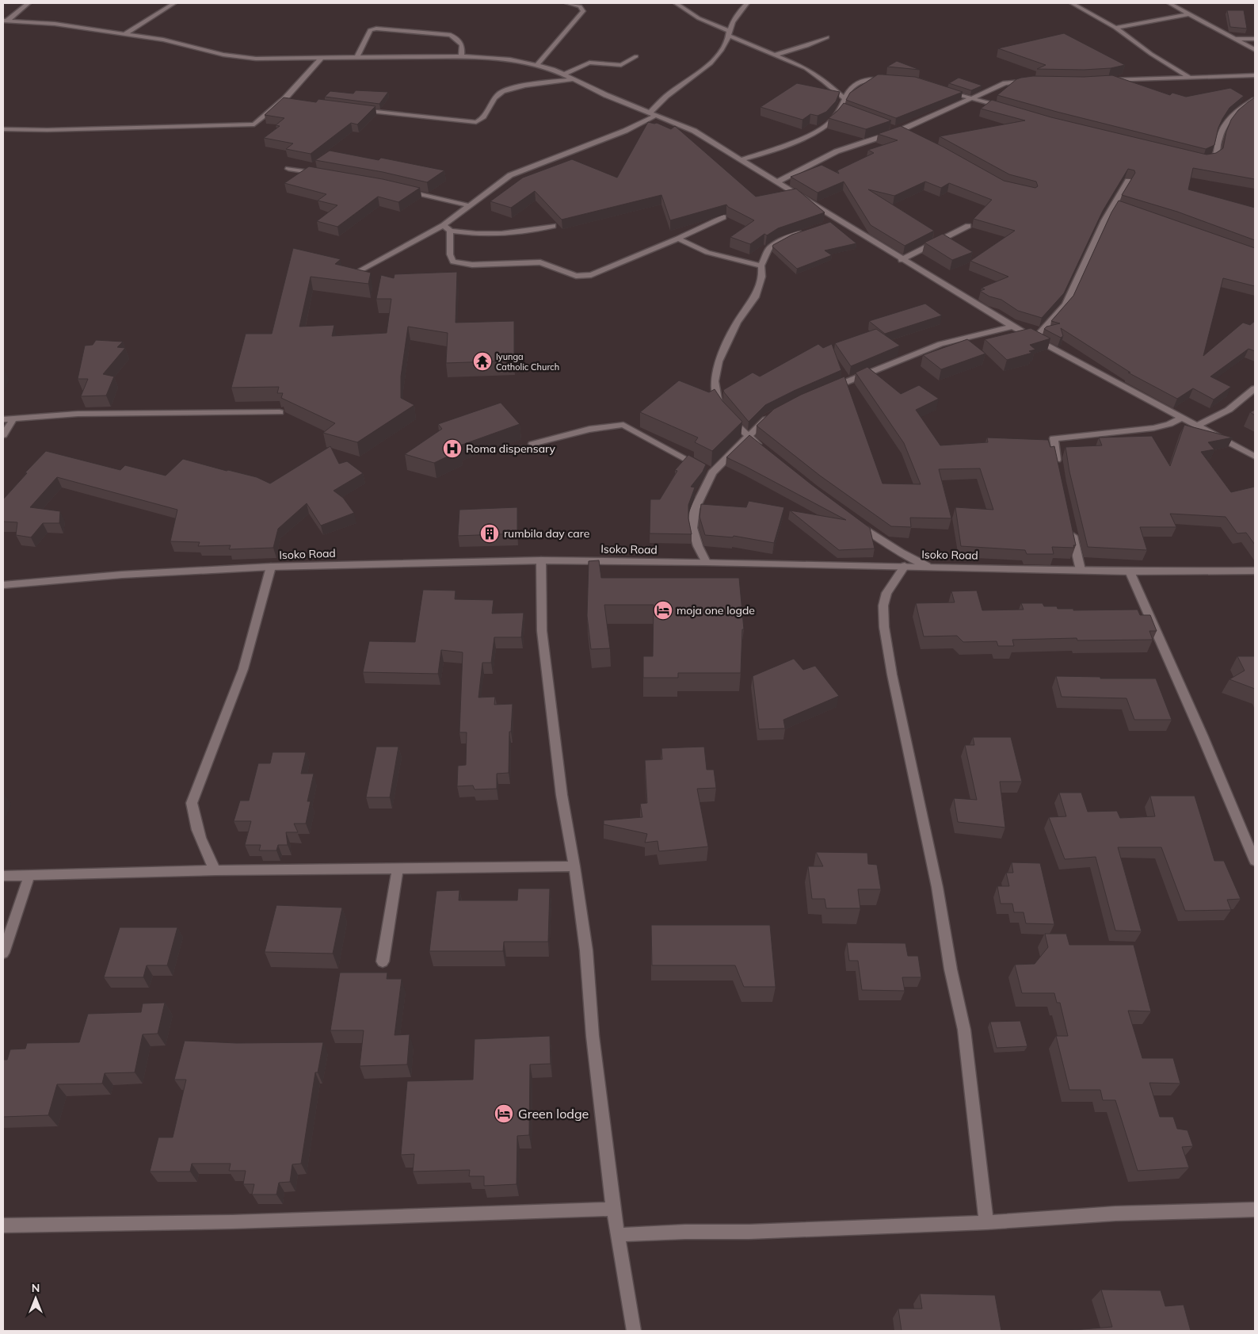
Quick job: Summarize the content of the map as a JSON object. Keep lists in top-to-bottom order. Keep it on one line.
{"streets":{"street":["Isoko Road"]},"places":{"temple":["Iyunga Catholic Church"],"hospital":["Roma dispensary"],"building":["rumbila day care"],"hotel":["moja one logde","Green lodge"]},"north":"top"}
